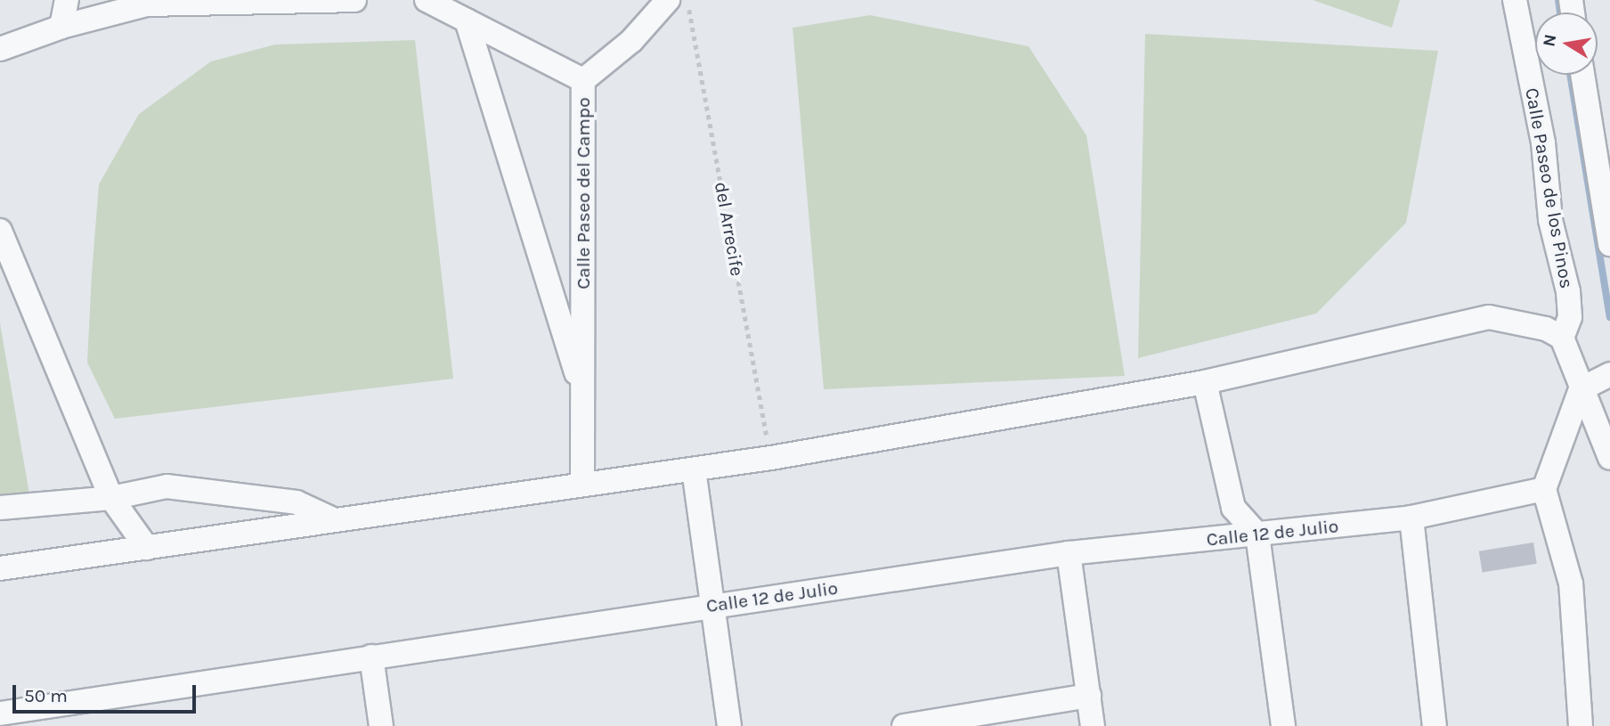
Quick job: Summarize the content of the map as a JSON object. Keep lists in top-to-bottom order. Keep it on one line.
{"streets":{"street":["Calle Paseo de los Pinos","Calle Paseo del Campo","Calle 12 de Julio"],"path":["del Arrecife"]},"scale_bar":"50 m","north":"left"}
